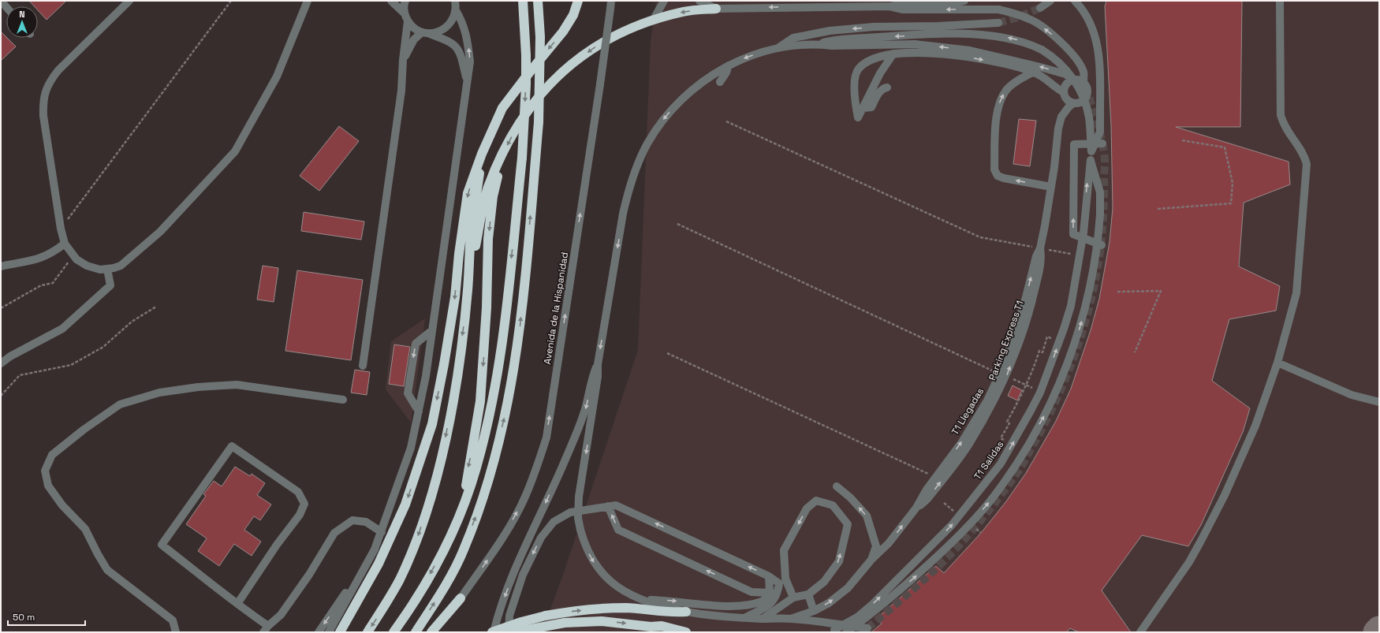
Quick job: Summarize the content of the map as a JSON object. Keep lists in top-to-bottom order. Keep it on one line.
{"streets":{"street":["Avenida de la Hispanidad","T1 Llegadas","T1 Salidas"]},"scale_bar":"50 m","north":"top"}
